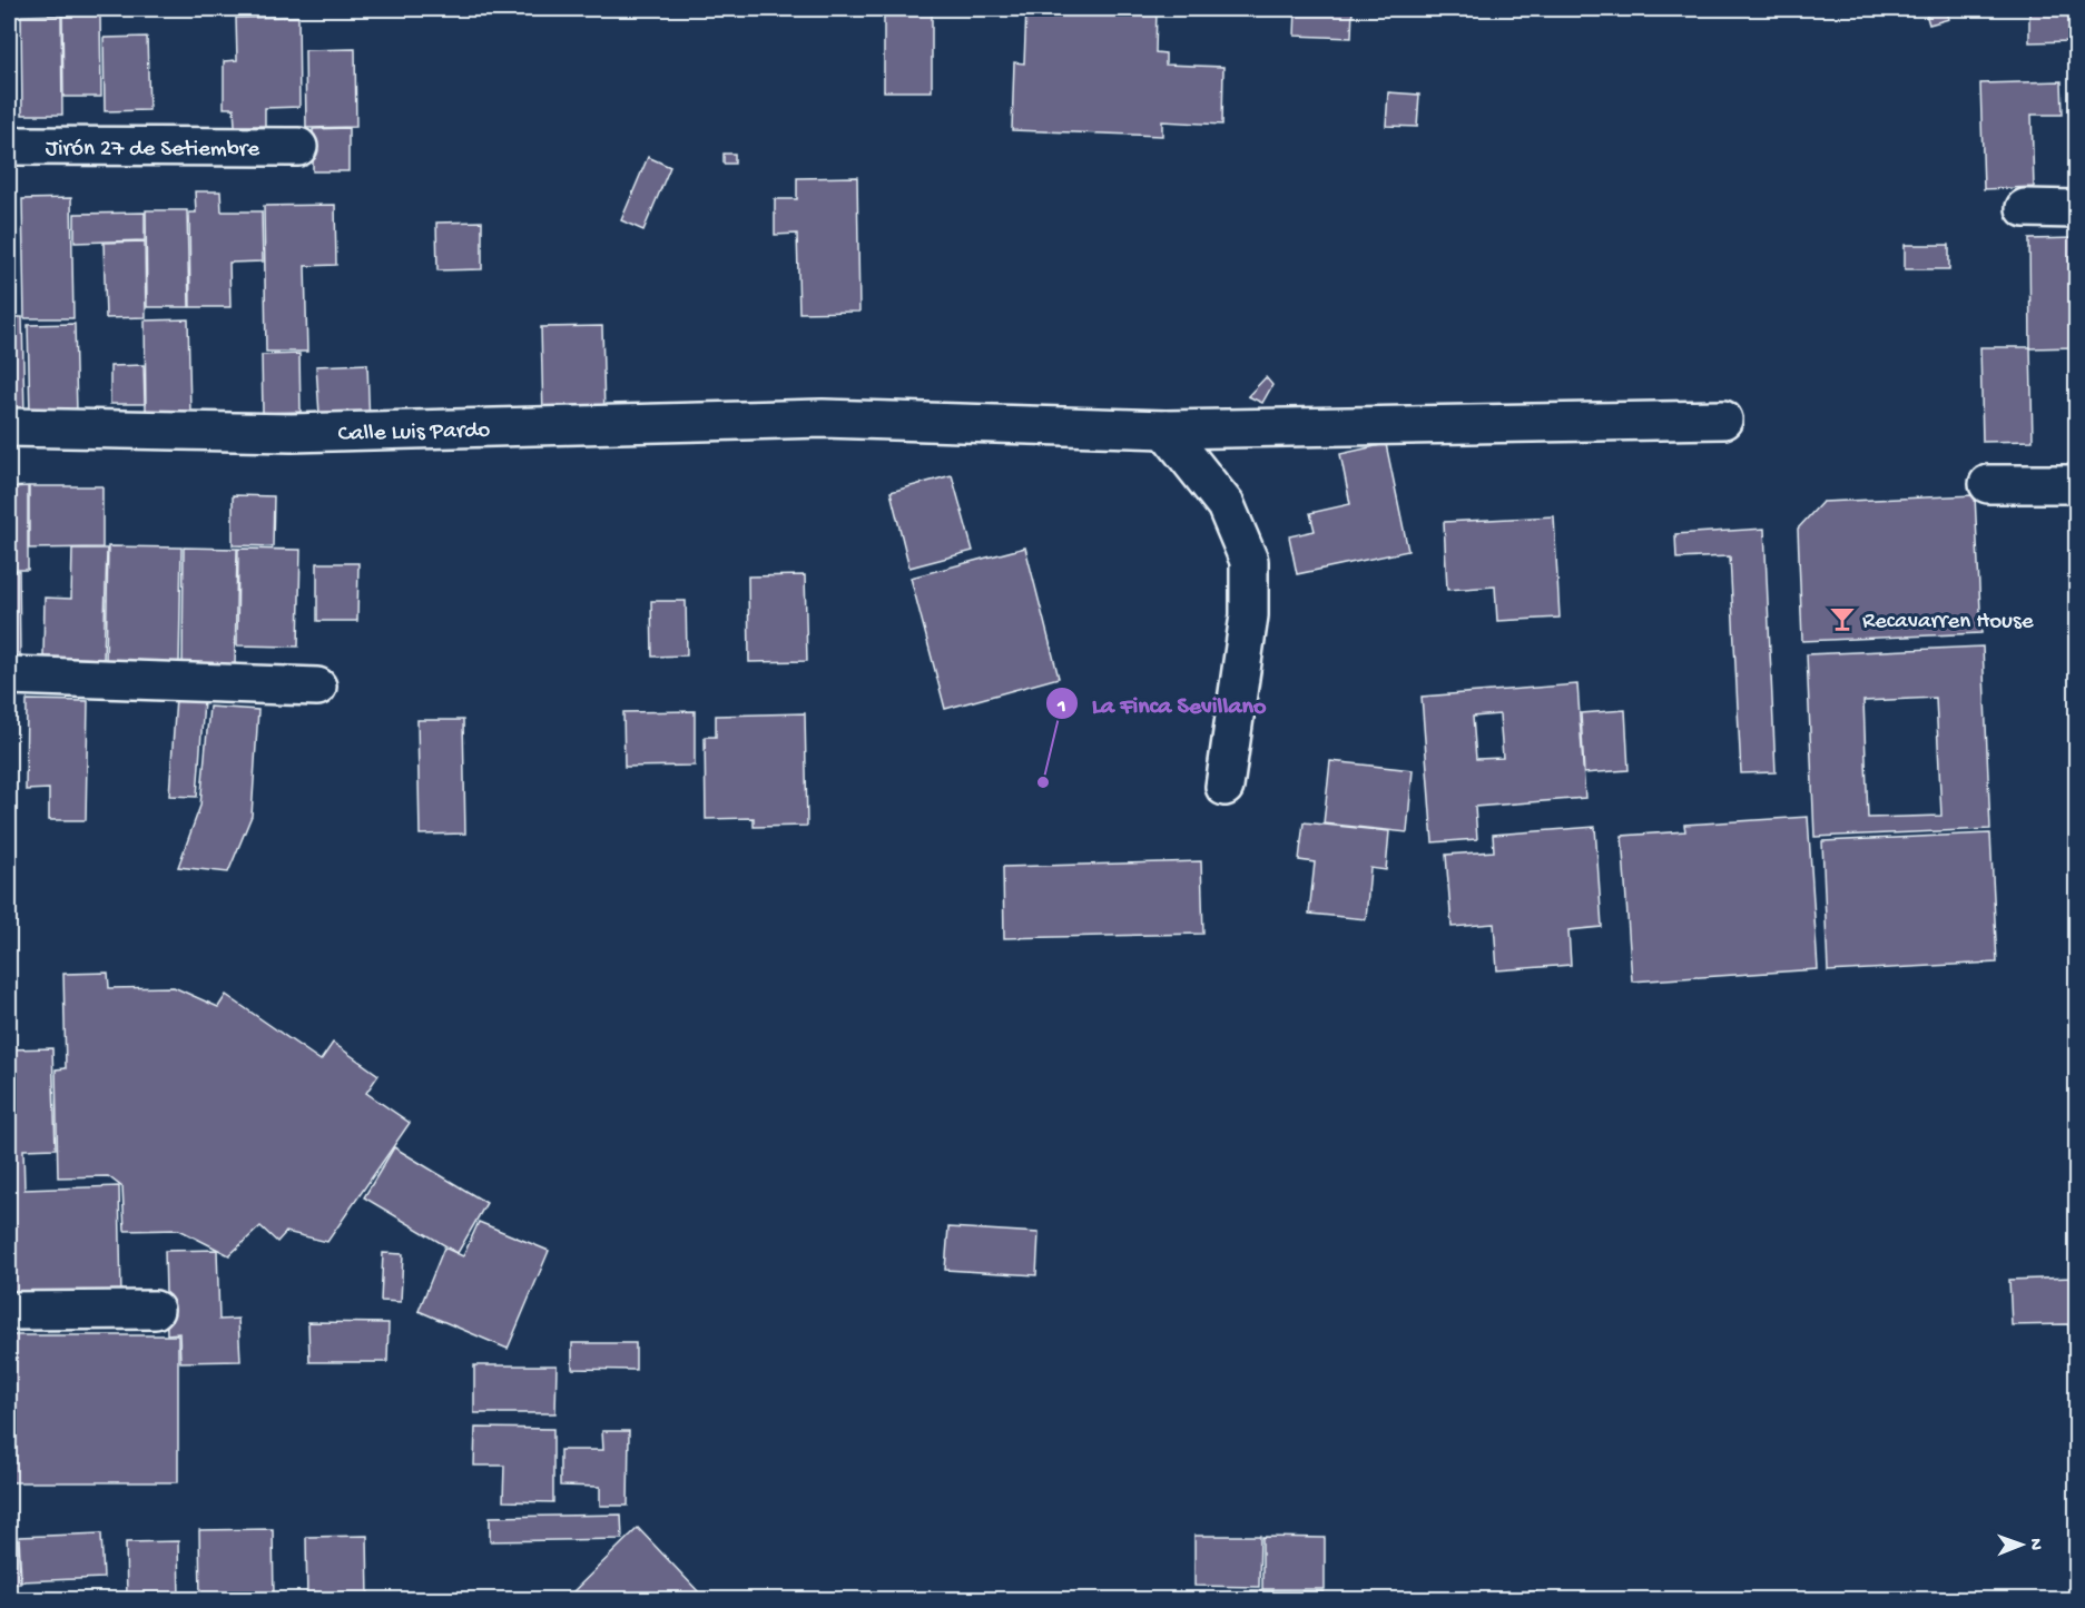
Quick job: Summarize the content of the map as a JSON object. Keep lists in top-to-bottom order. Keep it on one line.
{"streets":{"street":["Jirón 27 de Setiembre","Calle Luis Pardo"]},"places":{"bar":["Recavarren House"],"other":["La Finca Sevillano"]},"north":"right"}
